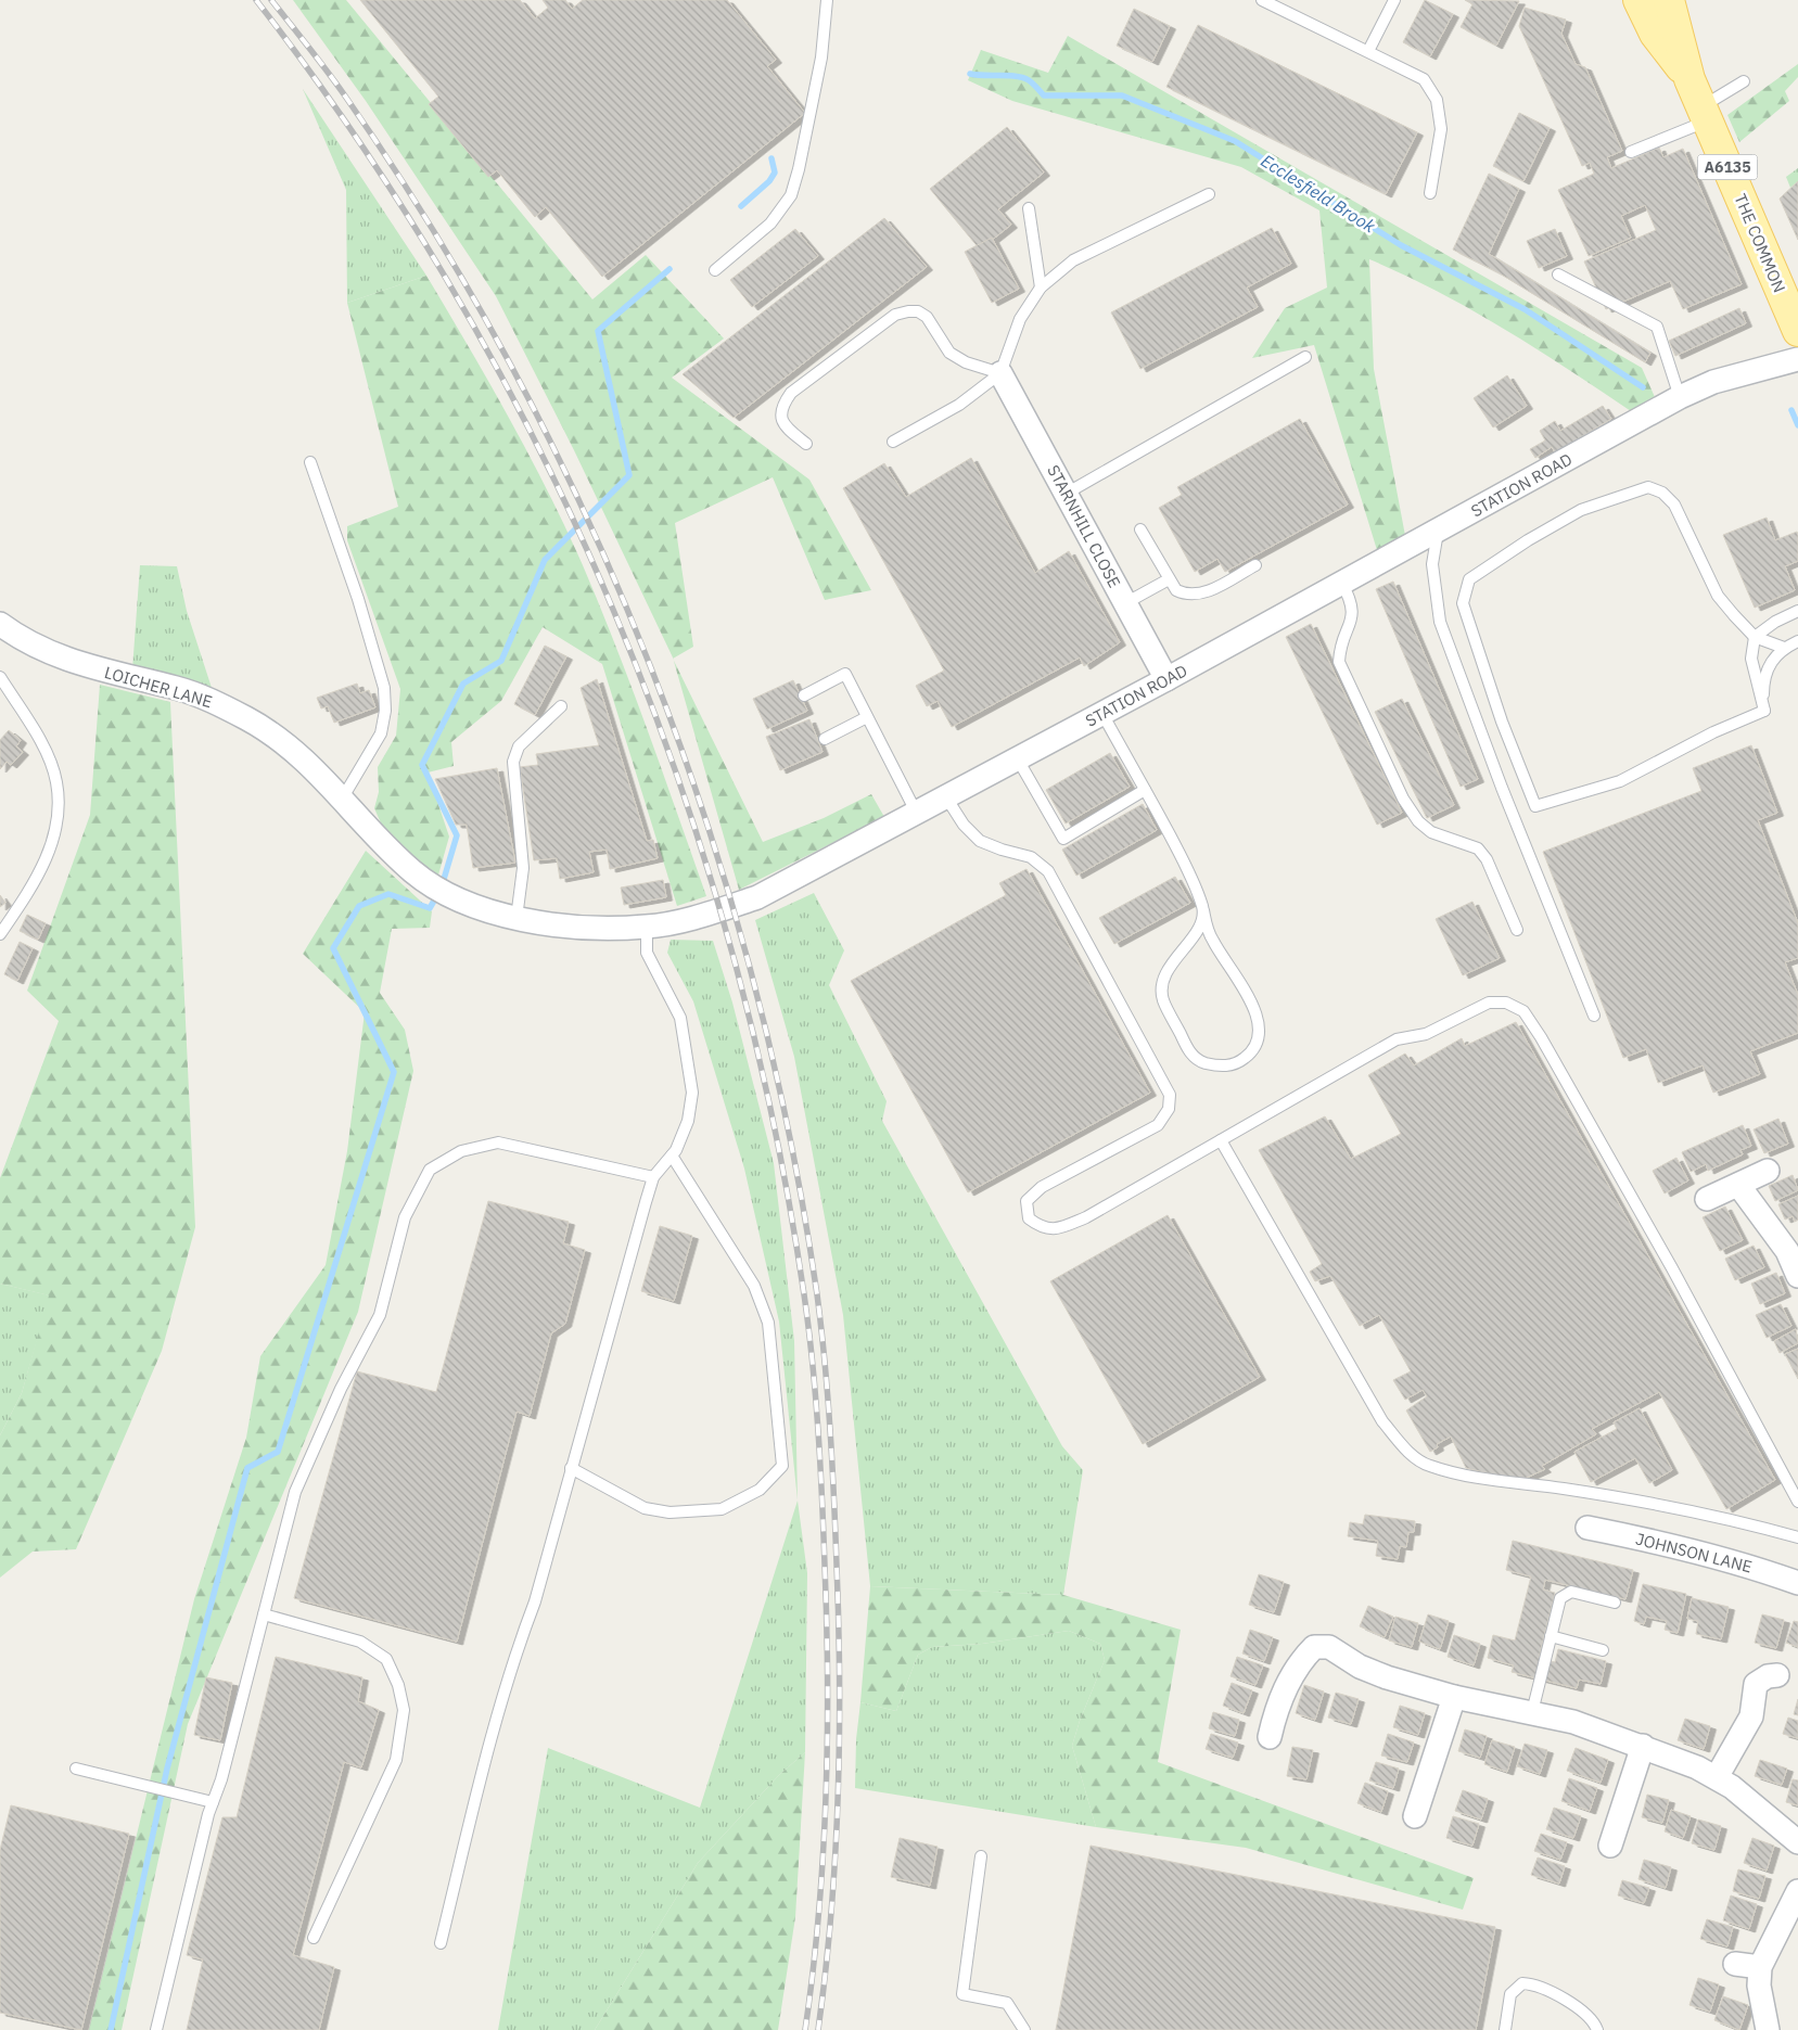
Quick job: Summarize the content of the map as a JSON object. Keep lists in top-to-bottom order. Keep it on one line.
{"streets":{"main road":["A6135","THE COMMON"],"street":["STATION ROAD","STARNHILL CLOSE","LOICHER LANE","JOHNSON LANE"]},"crossings":[["STATION ROAD","STARNHILL CLOSE"],["STATION ROAD","LOICHER LANE"]],"water":["Ecclesfield Brook"]}
